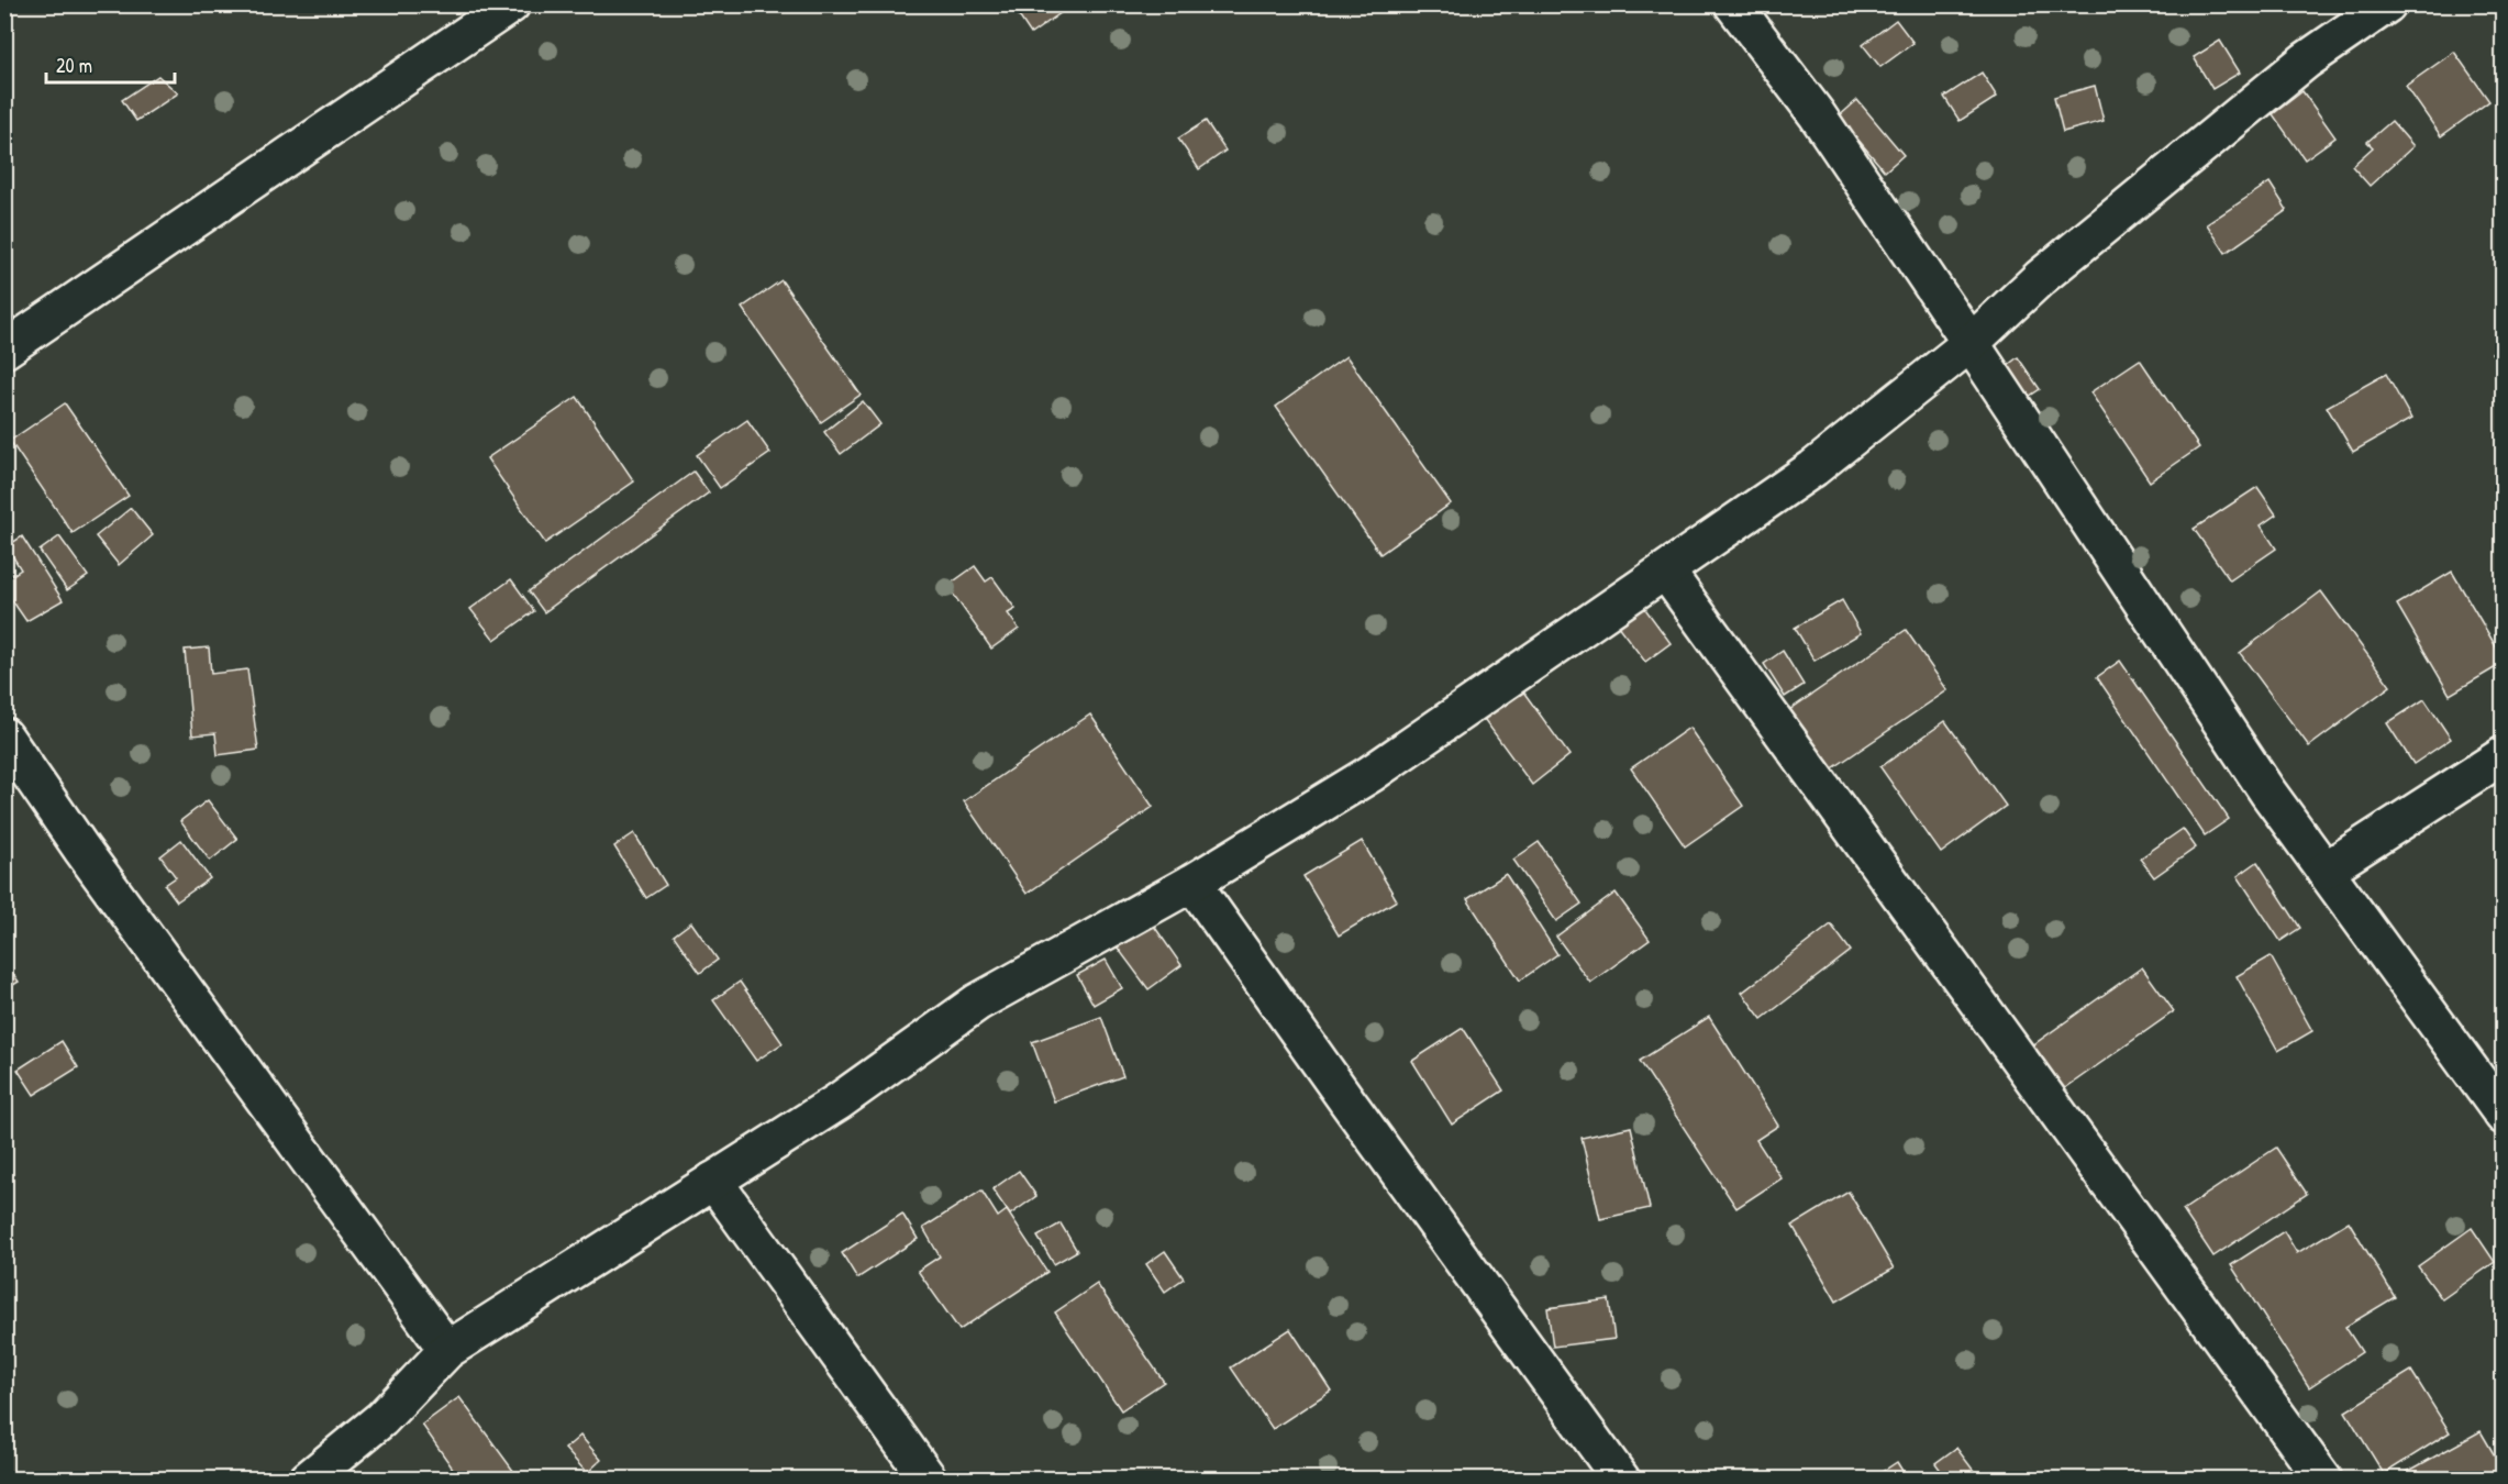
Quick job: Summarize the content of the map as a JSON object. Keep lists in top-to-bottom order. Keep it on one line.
{"scale_bar":"20 m"}
